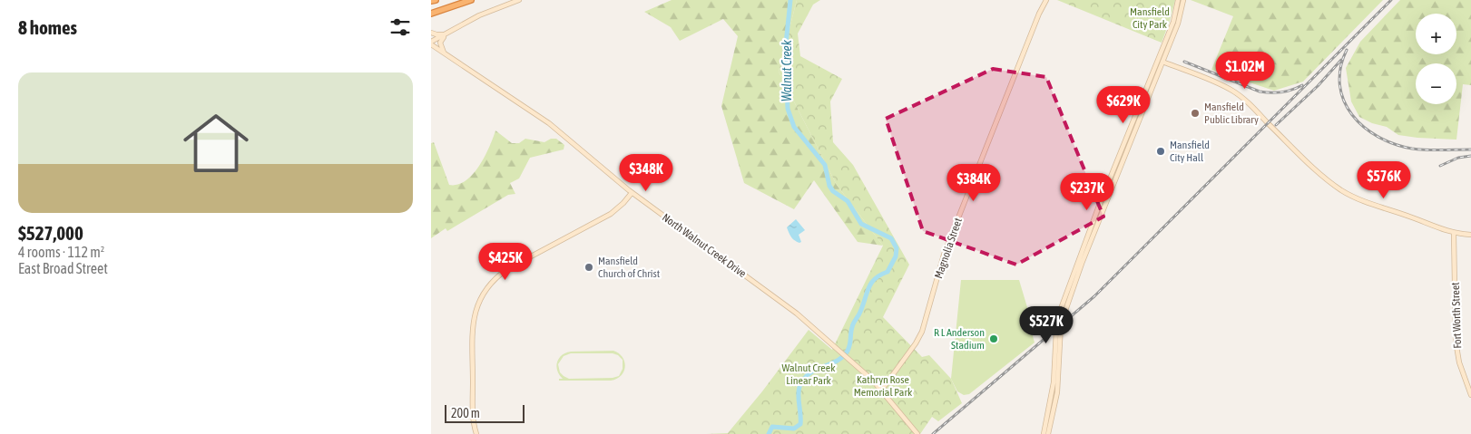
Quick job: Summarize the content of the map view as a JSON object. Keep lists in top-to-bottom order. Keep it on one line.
{"streets":{"main road":["North Walnut Creek Drive","Magnolia Street","Fort Worth Street"]},"crossings":[["North Walnut Creek Drive","Magnolia Street"]],"water":["Walnut Creek"],"parks":["Mansfield City Park","Walnut Creek Linear Park","Kathryn Rose Memorial Park"],"places":["Mansfield Public Library","Mansfield City Hall","Mansfield Church of Christ","R L Anderson Stadium"],"scale_bar":"200 m","page":{"heading":"8 homes","map_buttons":["+","−"],"price":["$1.02M","$629K","$348K","$576K","$384K","$237K","$425K","$527K"],"list":[{"name":"$527,000","note":"4 rooms · 112 m² · East Broad Street"}],"scale":"200 m"}}
